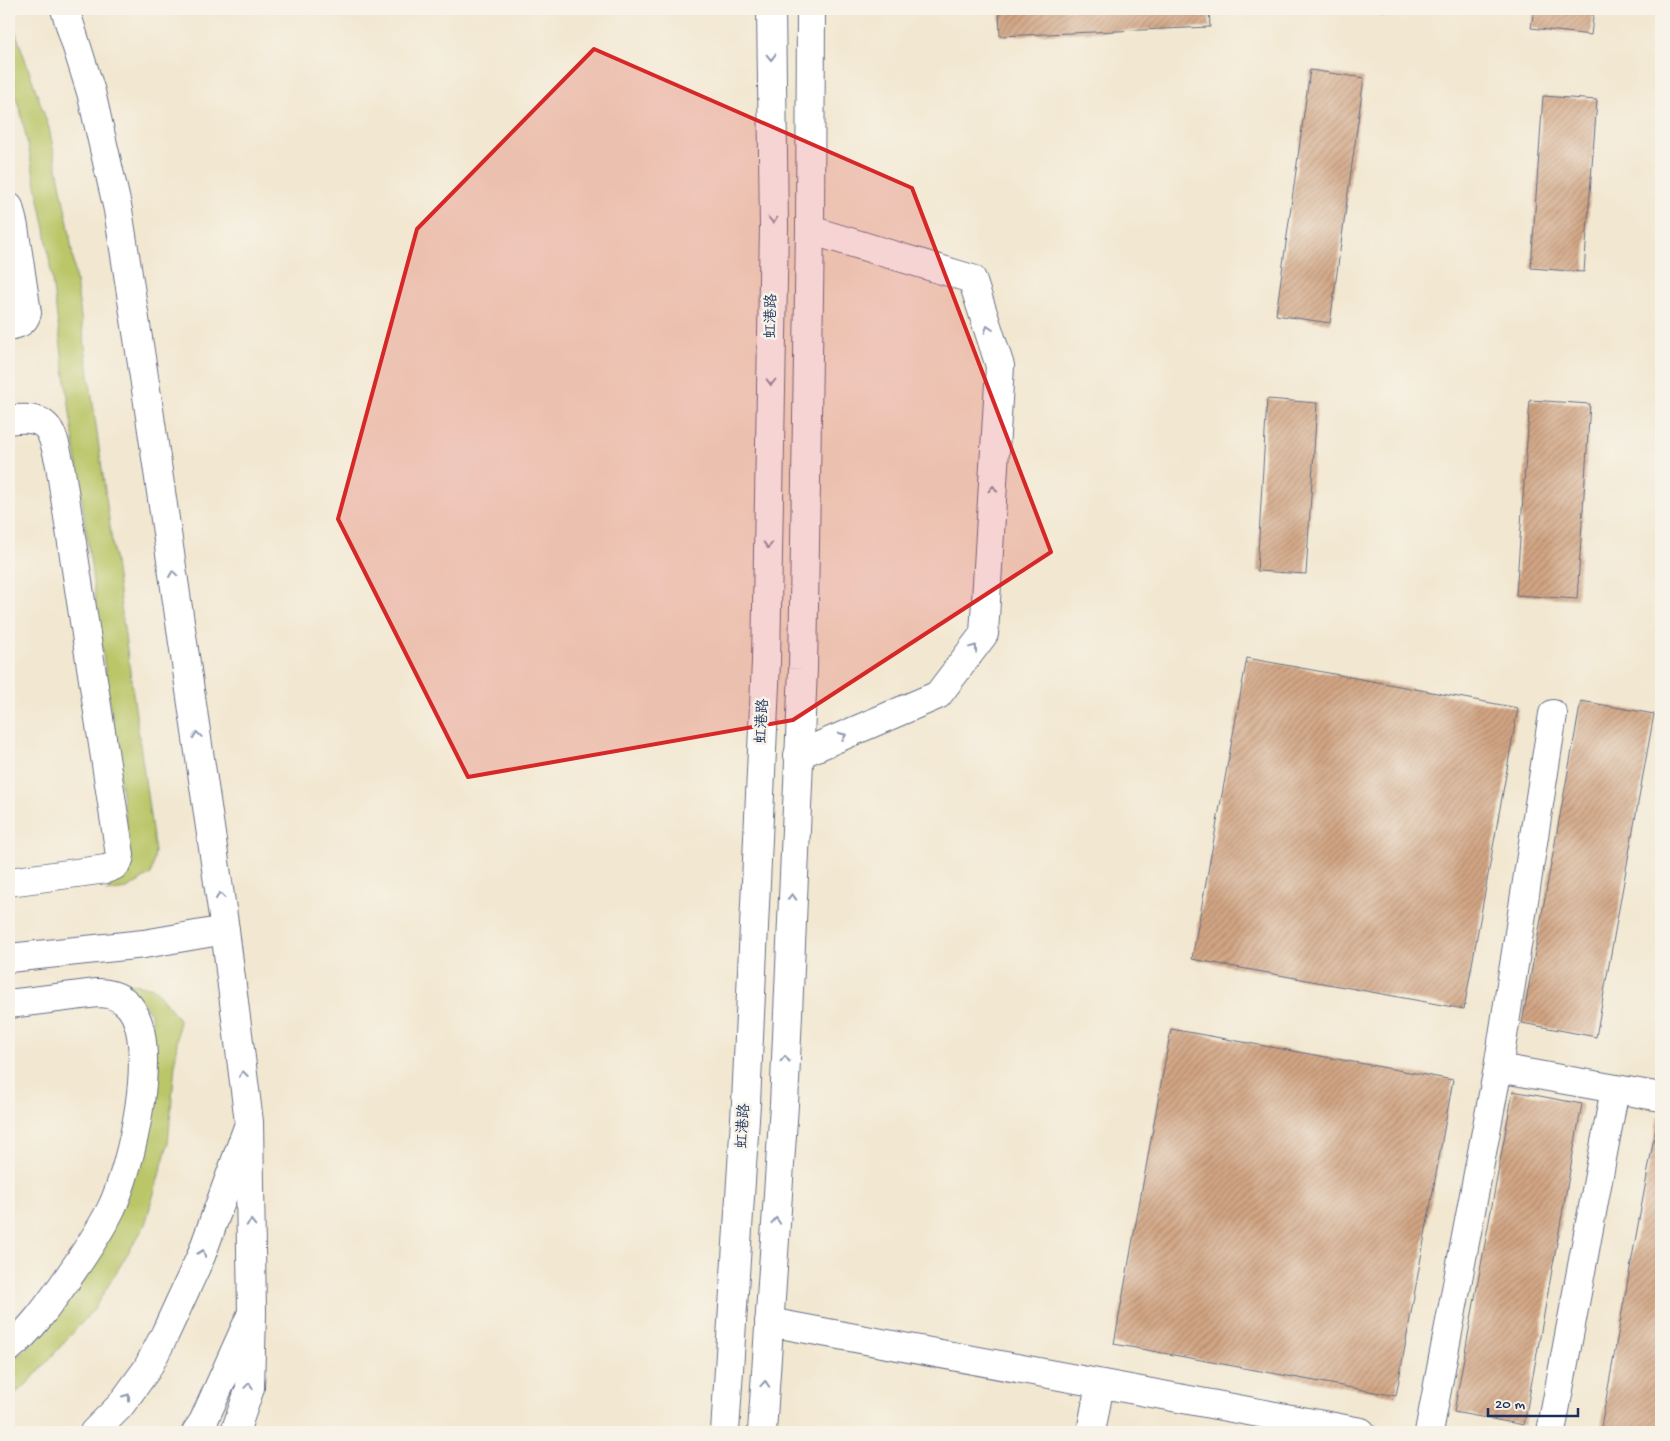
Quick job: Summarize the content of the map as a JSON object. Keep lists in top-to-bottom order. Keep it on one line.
{"streets":{"main road":["虹港路"]},"scale_bar":"20 m"}
